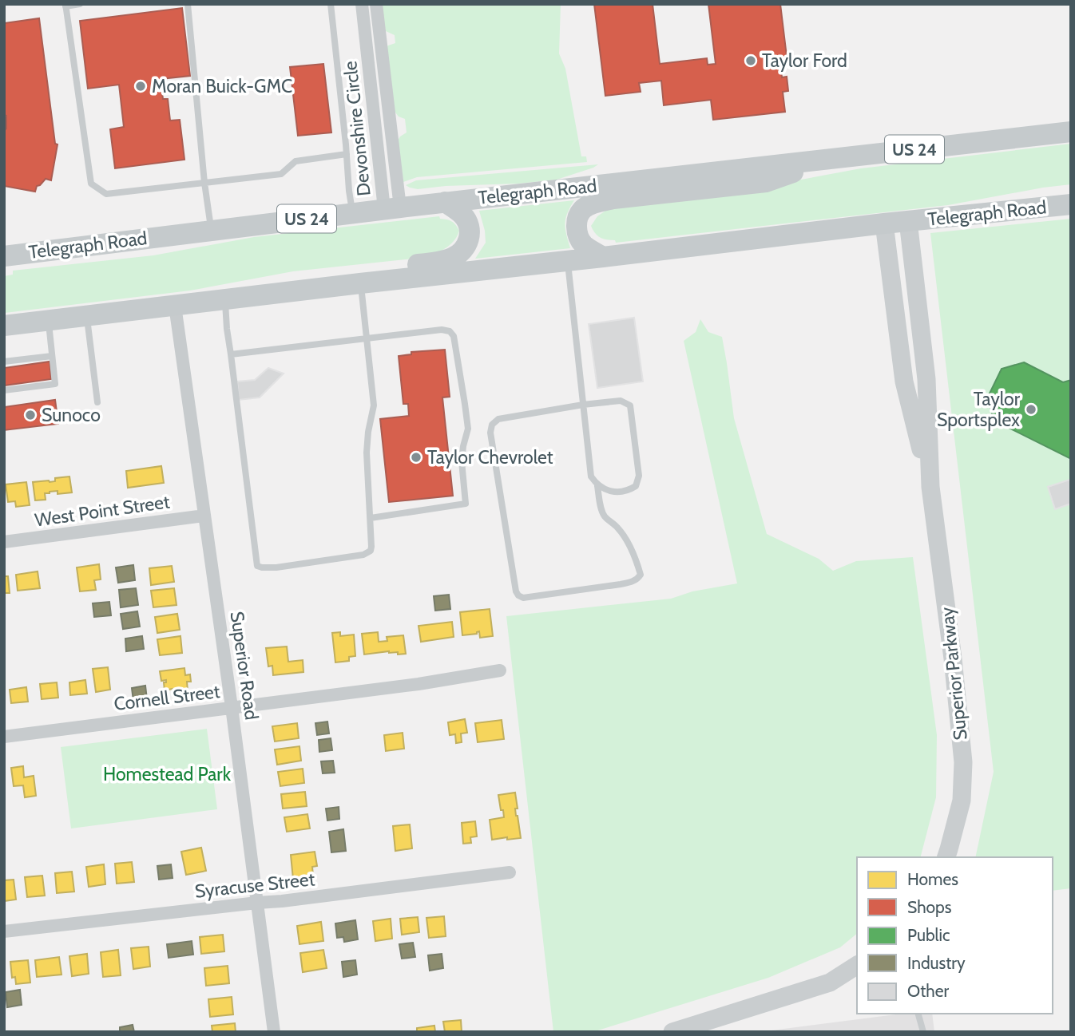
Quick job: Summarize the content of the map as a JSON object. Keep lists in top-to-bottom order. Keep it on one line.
{"streets":{"main road":["US 24","Telegraph Road","Superior Parkway"],"street":["Devonshire Circle","West Point Street","Superior Road","Cornell Street","Syracuse Street"]},"crossings":[["Devonshire Circle","Telegraph Road"],["Telegraph Road","Superior Road"],["Telegraph Road","Superior Parkway"],["West Point Street","Superior Road"],["Superior Road","Cornell Street"],["Superior Road","Syracuse Street"]],"parks":["Homestead Park"],"places":["Taylor Ford","Moran Buick-GMC","Taylor Sportsplex","Sunoco","Taylor Chevrolet"],"legend":["Homes","Shops","Public","Industry","Other"]}
